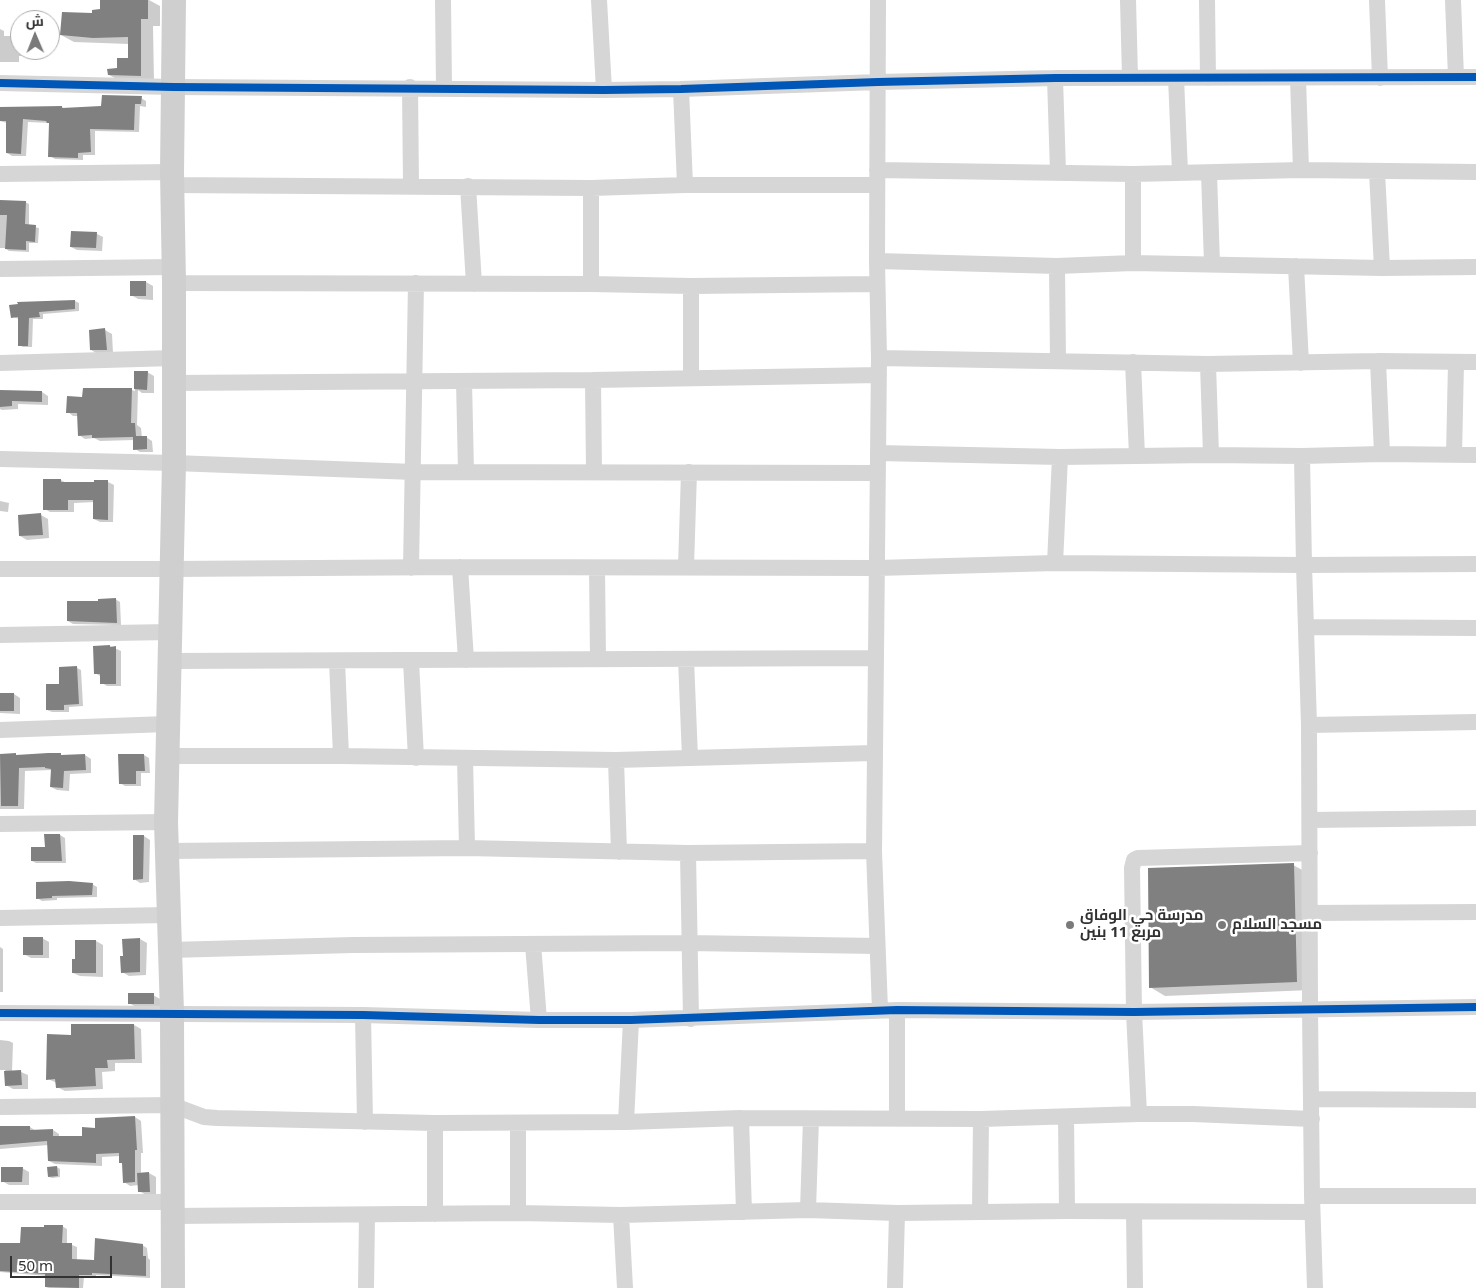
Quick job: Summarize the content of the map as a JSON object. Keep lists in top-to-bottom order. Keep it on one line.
{"places":["مدرسة حي الوفاق مربع 11 بنين","مسجد السلام"],"scale_bar":"50 m","north":"top"}
